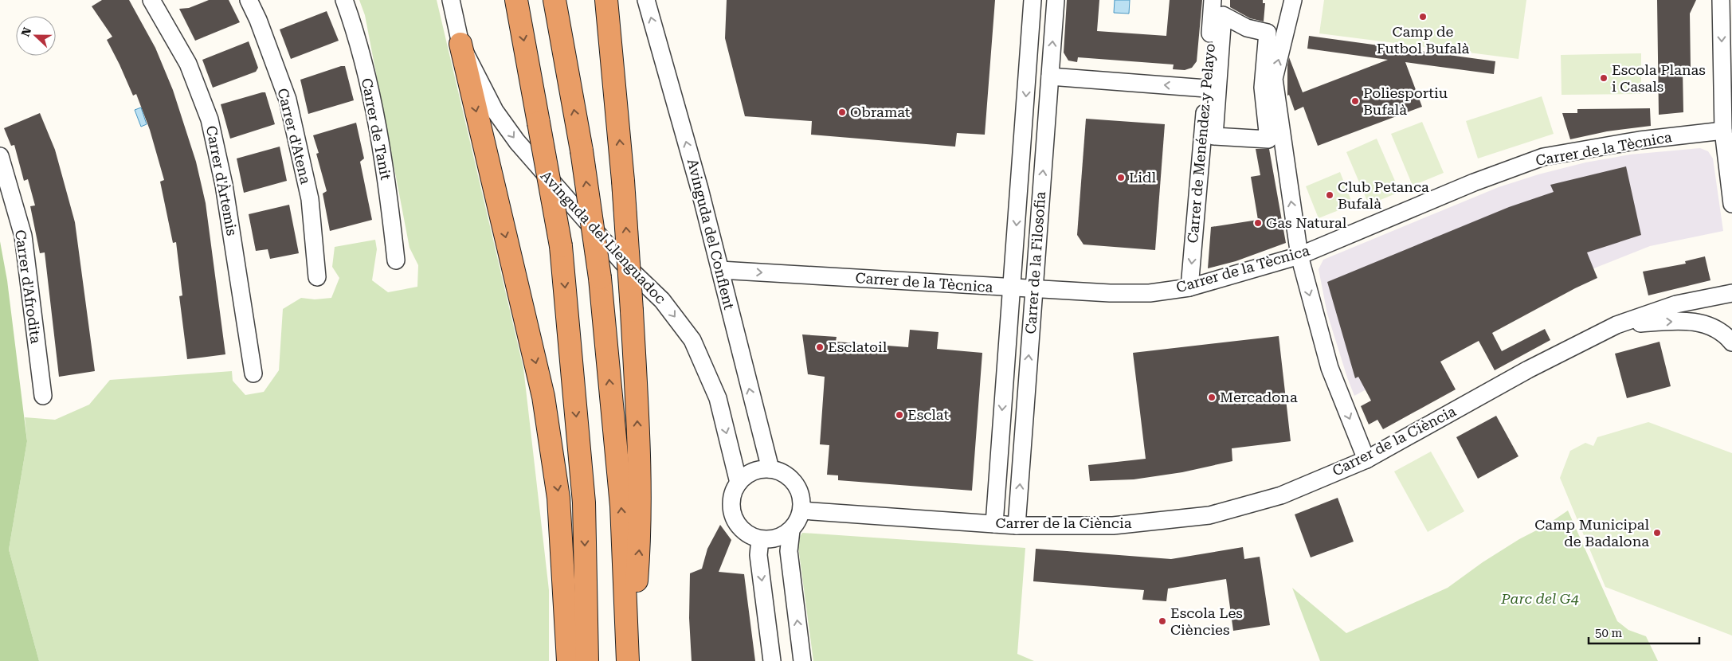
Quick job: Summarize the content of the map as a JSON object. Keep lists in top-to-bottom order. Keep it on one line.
{"streets":{"street":["Carrer de Tanit","Carrer d'Atena","Carrer de Menéndez y Pelayo","Carrer de la Tècnica","Carrer d'Àrtemis","Avinguda del Conflent","Avinguda del Llenguadoc","Carrer de la Filosofia","Carrer d'Afrodita","Carrer de la Ciència"]},"crossings":[["Carrer de Menéndez y Pelayo","Carrer de la Tècnica"],["Carrer de la Tècnica","Avinguda del Conflent"],["Carrer de la Tècnica","Carrer de la Filosofia"],["Avinguda del Conflent","Avinguda del Llenguadoc"],["Avinguda del Conflent","Carrer de la Ciència"],["Avinguda del Llenguadoc","Carrer de la Ciència"],["Carrer de la Filosofia","Carrer de la Ciència"]],"one_way":["Avinguda del Conflent","Avinguda del Llenguadoc"],"parks":["Parc del G4"],"places":["Camp de Futbol Bufalà","Escola Planas i Casals","Poliesportiu Bufalà","Obramat","Lidl","Club Petanca Bufalà","Gas Natural","Esclatoil","Mercadona","Esclat","Camp Municipal de Badalona","Escola Les Ciències"],"scale_bar":"50 m","north":"left"}
